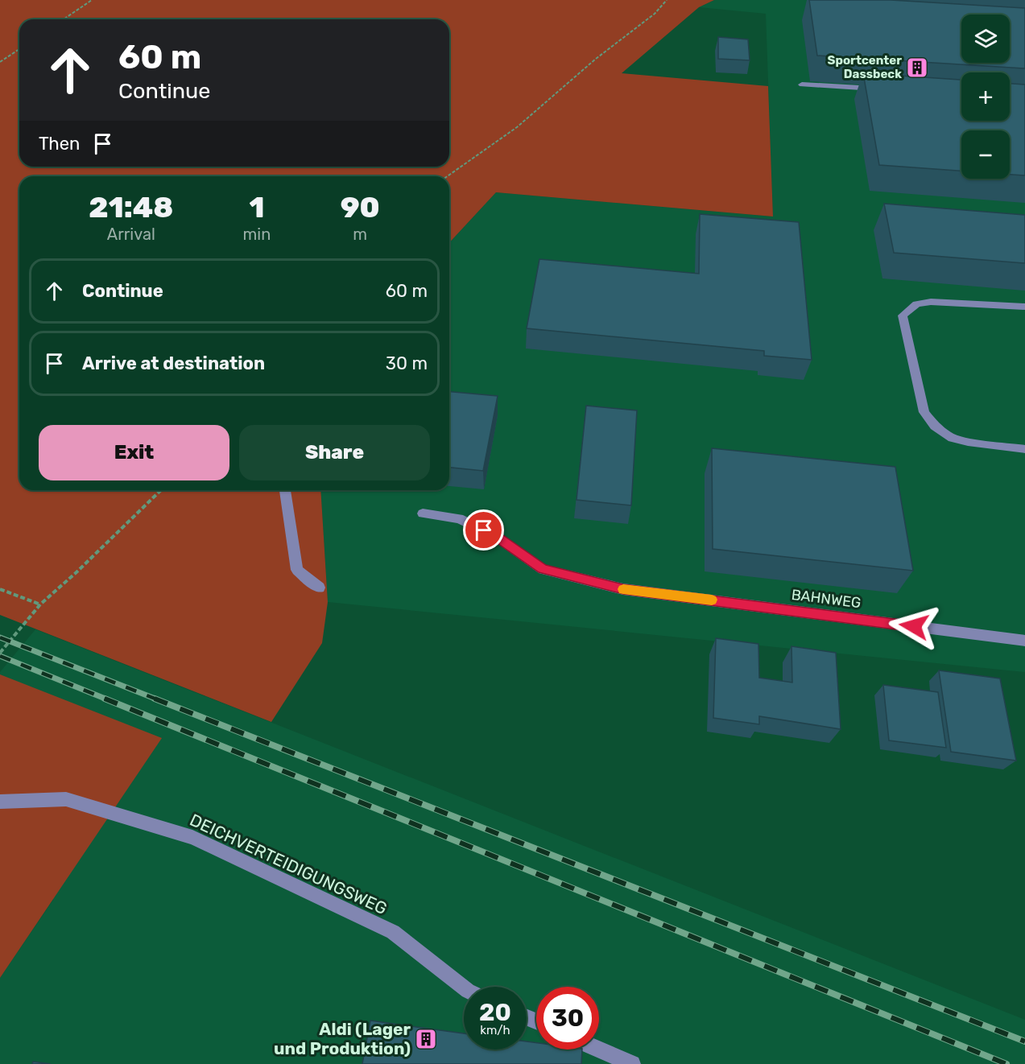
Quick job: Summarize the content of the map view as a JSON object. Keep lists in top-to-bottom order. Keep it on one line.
{"streets":{"street":["BAHNWEG","DEICHVERTEIDIGUNGSWEG"]},"places":{"building":["Sportcenter Dassbeck","Aldi (Lager und Produktion)"]},"page":{"map_buttons":["+","−"],"turn":["60 m","Continue"],"then":"Then","eta":["21:48","Arrival","1","min","90","m"],"list":[{"name":"Continue","value":"60 m"},{"name":"Arrive at destination","value":"30 m"}],"buttons":["Exit","Share"],"speed":"20 km/h","limit":"30"}}
